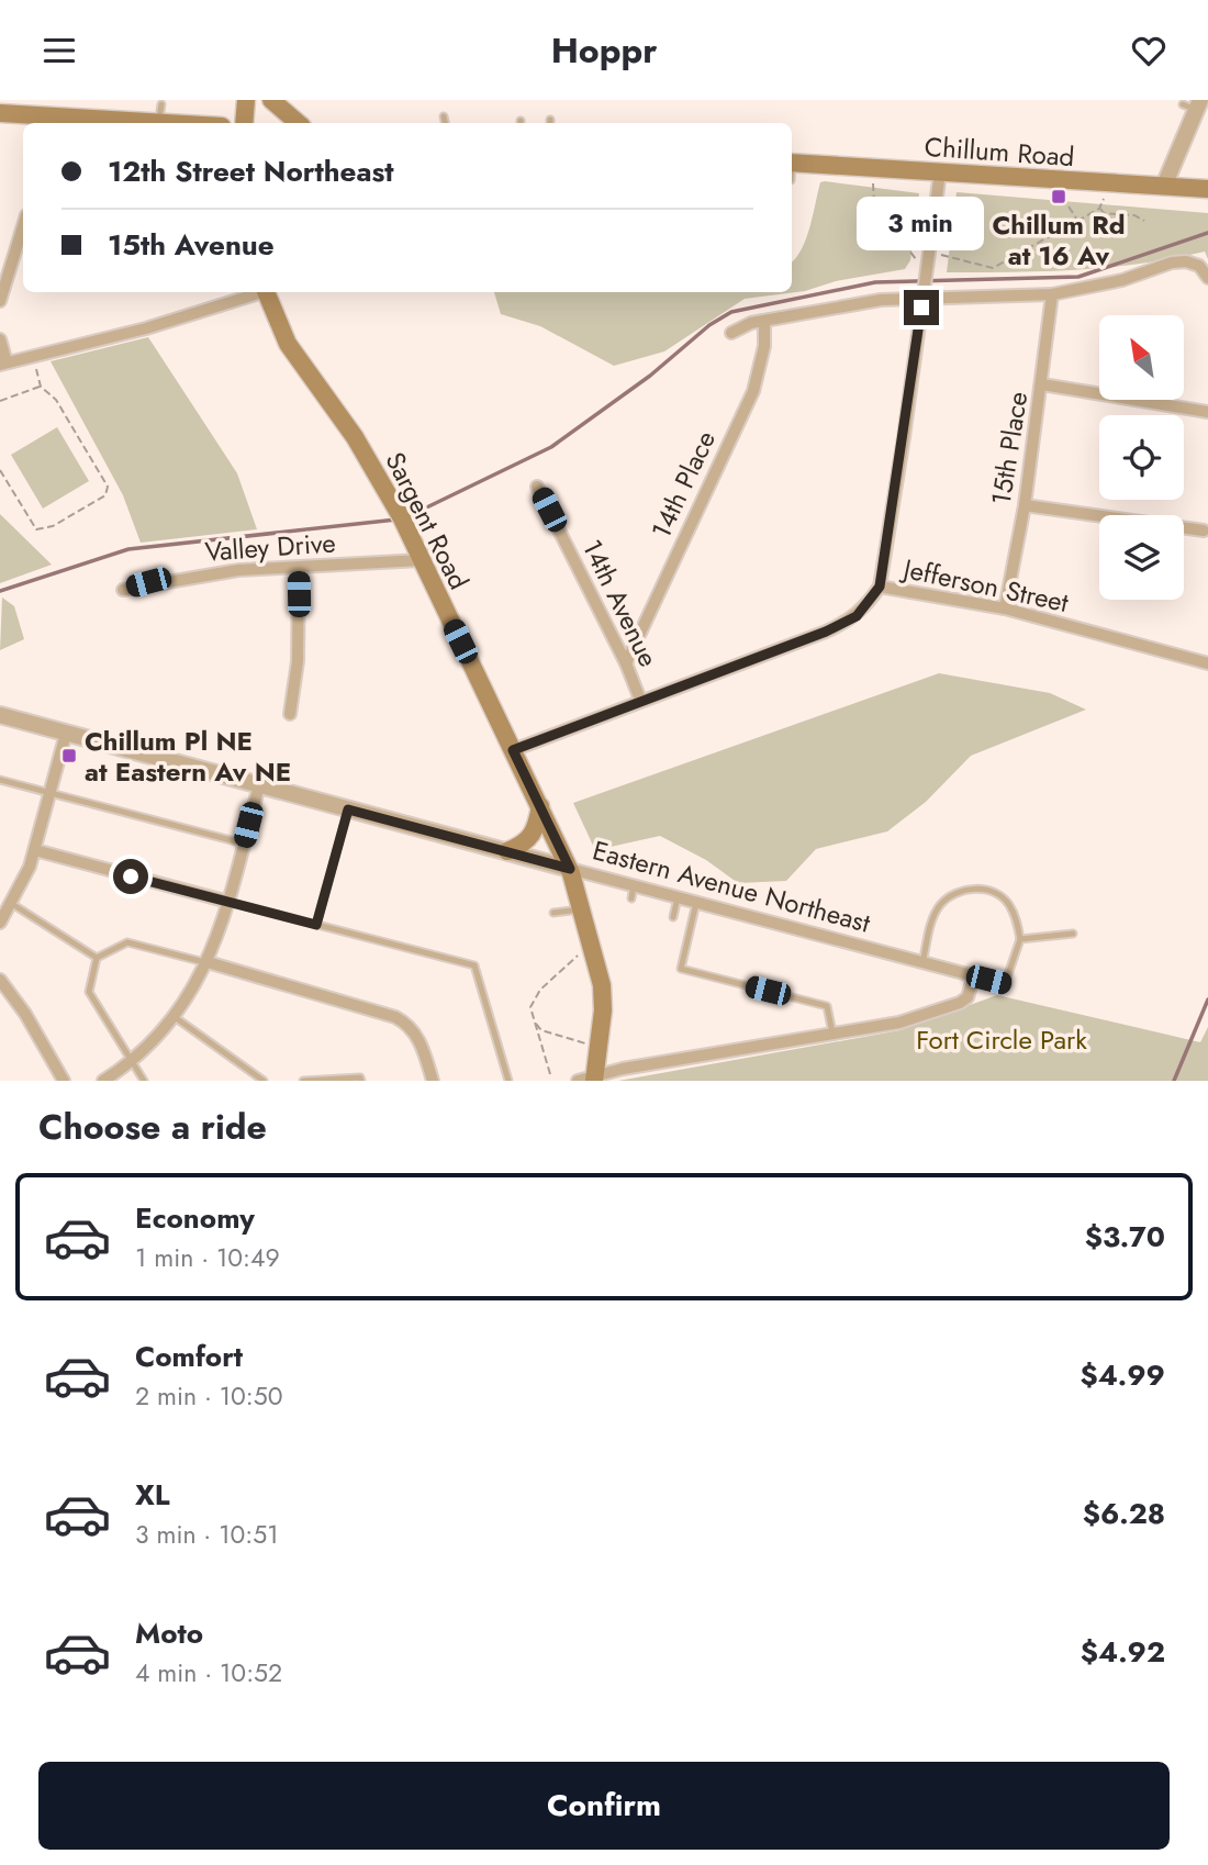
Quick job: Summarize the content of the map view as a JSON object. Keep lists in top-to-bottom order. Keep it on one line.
{"streets":{"main road":["Chillum Road","Sargent Road"],"street":["15th Place","14th Place","Valley Drive","Jefferson Street","14th Avenue","Eastern Avenue Northeast"]},"crossings":[["15th Place","Jefferson Street"],["14th Place","14th Avenue"],["Sargent Road","Valley Drive"],["Sargent Road","Jefferson Street"],["Sargent Road","Eastern Avenue Northeast"],["Jefferson Street","14th Avenue"]],"parks":["Fort Circle Park"],"places":{"transit":["Chillum Rd at 16 Av","Chillum Pl NE at Eastern Av NE"]},"north":"top left","page":{"header":"Hoppr","banner":["12th Street Northeast","15th Avenue"],"bubble":"3 min","heading":"Choose a ride","list":[{"name":"Economy","note":"1 min · 10:49","value":"$3.70"},{"name":"Comfort","note":"2 min · 10:50","value":"$4.99"},{"name":"XL","note":"3 min · 10:51","value":"$6.28"},{"name":"Moto","note":"4 min · 10:52","value":"$4.92"}],"buttons":"Confirm"}}
